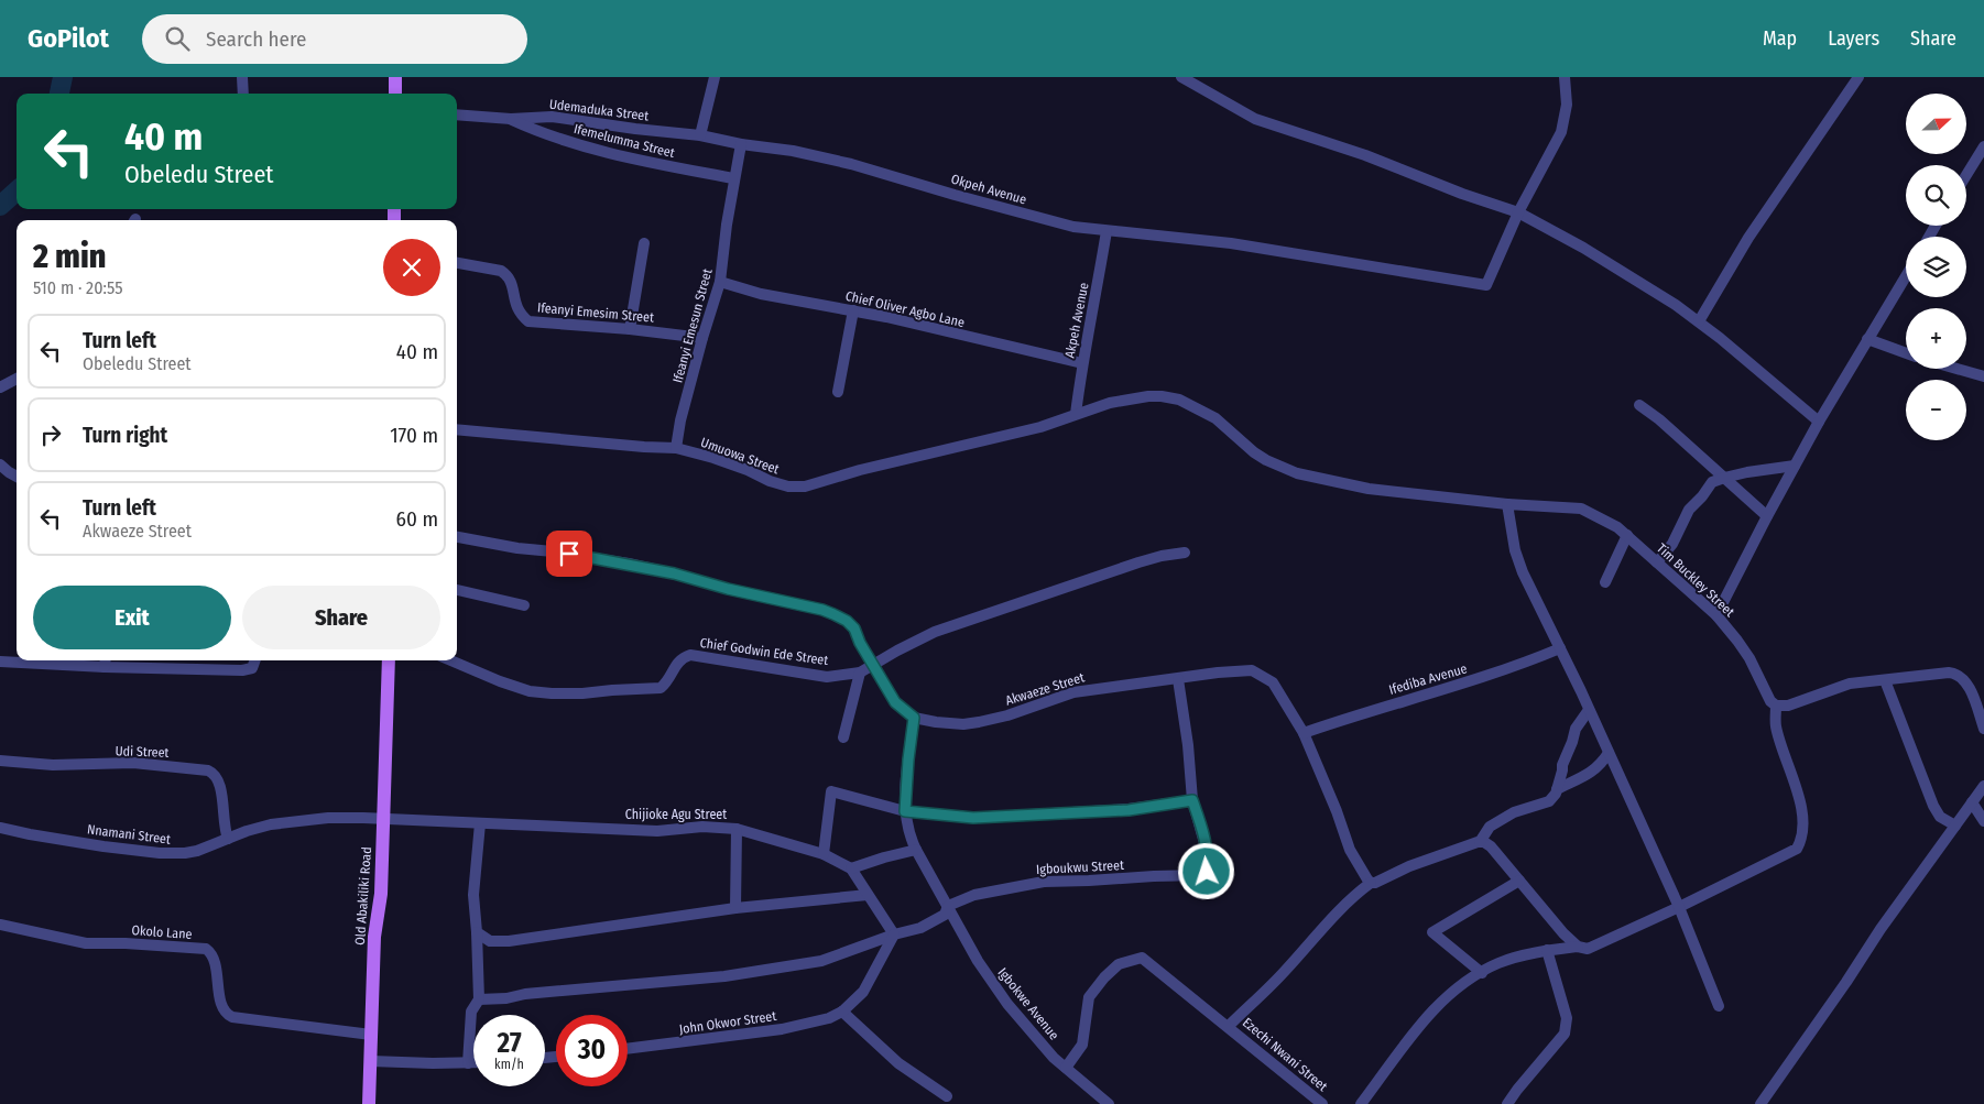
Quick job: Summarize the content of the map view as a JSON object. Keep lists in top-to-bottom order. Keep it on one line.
{"streets":{"main road":["Old Abakiliki Road"],"street":["Udemaduka Street","Ifemelumma Street","Okpeh Avenue","Chief Oliver Agbo Lane","Ifeanyi Emesim Street","Akpeh Avenue","Ifeanyi Emesun Street","Umuowa Street","Tim Buckley Street","Chief Godwin Ede Street","Ifediba Avenue","Akwaeze Street","Udi Street","Chijioke Agu Street","Nnamani Street","Igboukwu Street","Okolo Lane","Igbokwe Avenue","John Okwor Street","Ezechi Nwani Street"]},"crossings":[["Udemaduka Street","Ifemelumma Street"],["Udemaduka Street","Okpeh Avenue"],["Udemaduka Street","Ifeanyi Emesun Street"],["Ifemelumma Street","Ifeanyi Emesun Street"],["Okpeh Avenue","Akpeh Avenue"],["Okpeh Avenue","Ifeanyi Emesun Street"],["Chief Oliver Agbo Lane","Akpeh Avenue"],["Chief Oliver Agbo Lane","Ifeanyi Emesun Street"],["Ifeanyi Emesim Street","Ifeanyi Emesun Street"],["Akpeh Avenue","Umuowa Street"],["Ifeanyi Emesun Street","Umuowa Street"],["Umuowa Street","Tim Buckley Street"],["Ifediba Avenue","Akwaeze Street"],["Akwaeze Street","Igbokwe Avenue"],["Udi Street","Nnamani Street"],["Chijioke Agu Street","Nnamani Street"],["Chijioke Agu Street","Old Abakiliki Road"],["Nnamani Street","Old Abakiliki Road"],["Igboukwu Street","Igbokwe Avenue"],["Igboukwu Street","John Okwor Street"],["Old Abakiliki Road","Okolo Lane"],["Igbokwe Avenue","Ezechi Nwani Street"]],"north":"right","page":{"header":"GoPilot","search":"Search here","nav":["Map","Layers","Share"],"map_buttons":["+","−"],"turn":["40 m","Obeledu Street"],"heading":["2 min","510 m · 20:55"],"list":[{"name":"Turn left","note":"Obeledu Street","value":"40 m"},{"name":"Turn right","value":"170 m"},{"name":"Turn left","note":"Akwaeze Street","value":"60 m"}],"buttons":["Exit","Share"],"speed":"27 km/h","limit":"30"}}
